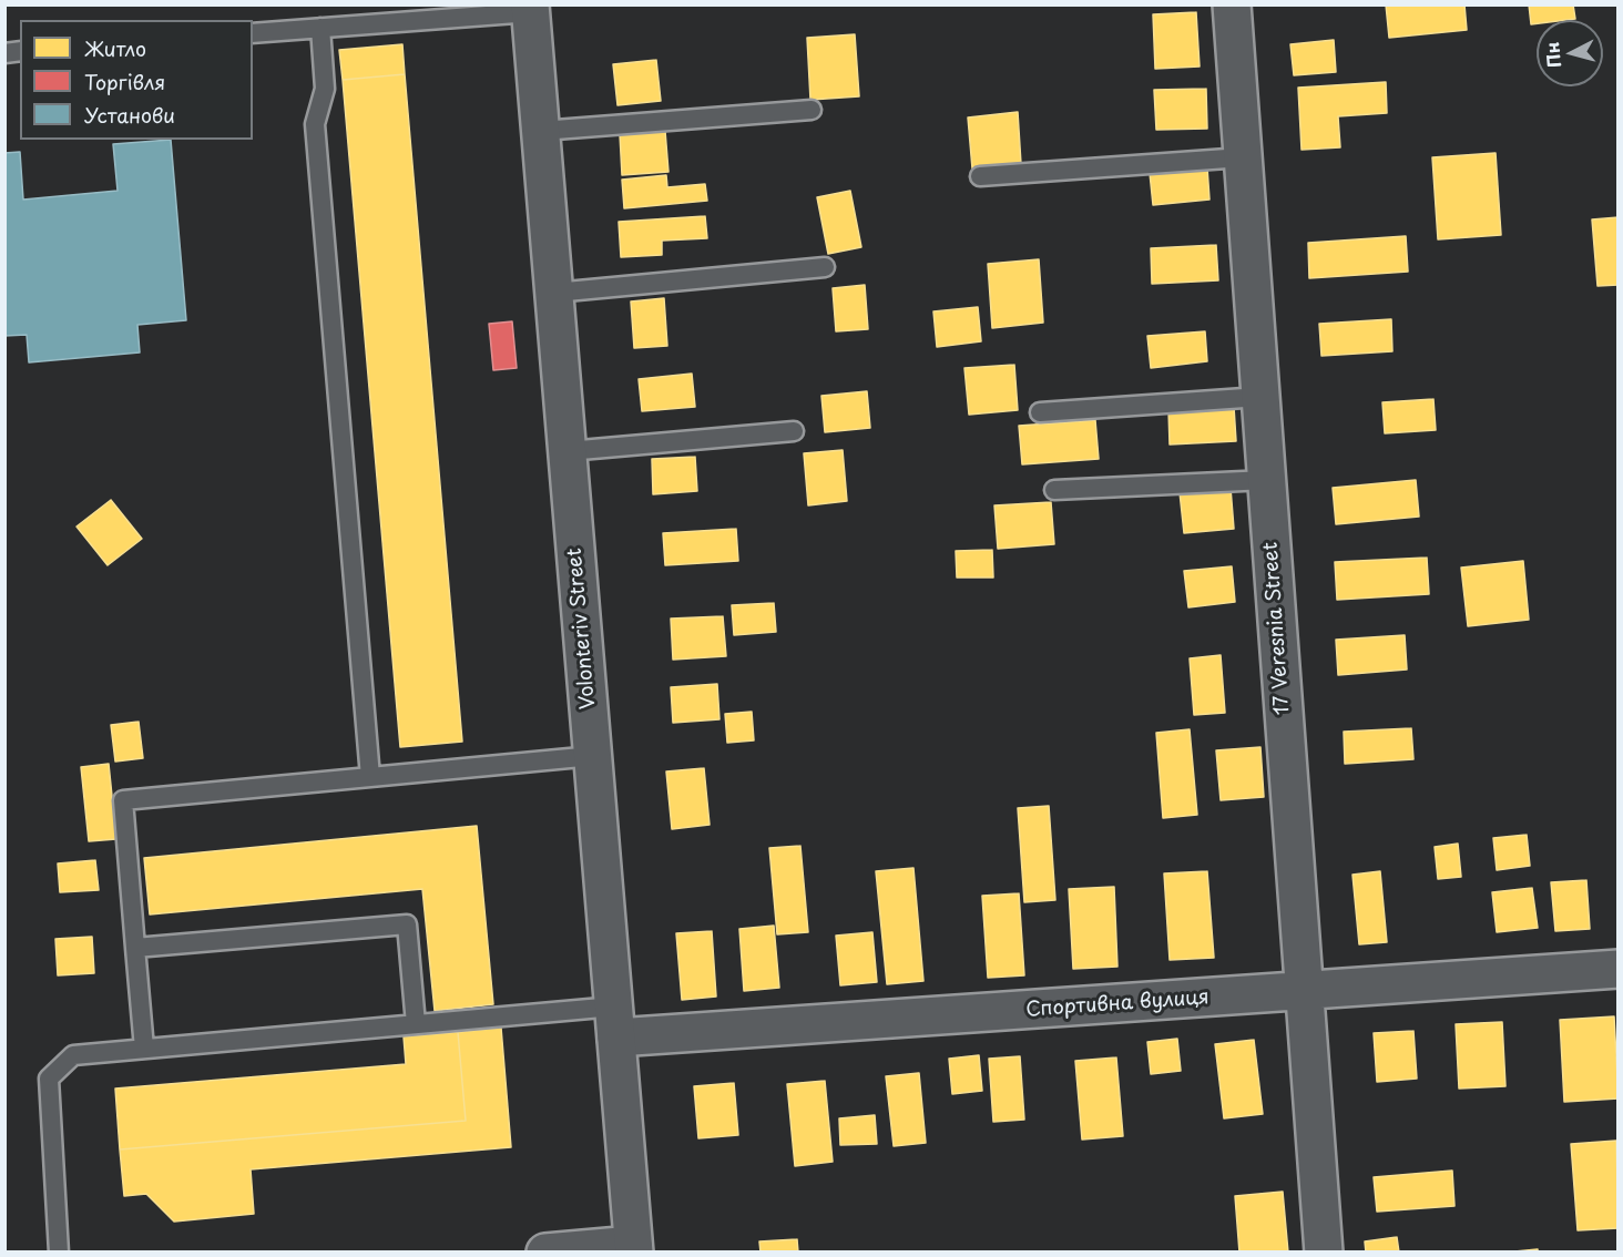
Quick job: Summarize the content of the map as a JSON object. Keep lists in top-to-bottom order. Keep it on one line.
{"streets":{"street":["Volonteriv Street","17 Veresnia Street","Спортивна вулиця"]},"crossings":[["Volonteriv Street","Спортивна вулиця"],["17 Veresnia Street","Спортивна вулиця"]],"legend":["Житло","Торгівля","Установи"],"north":"left"}
